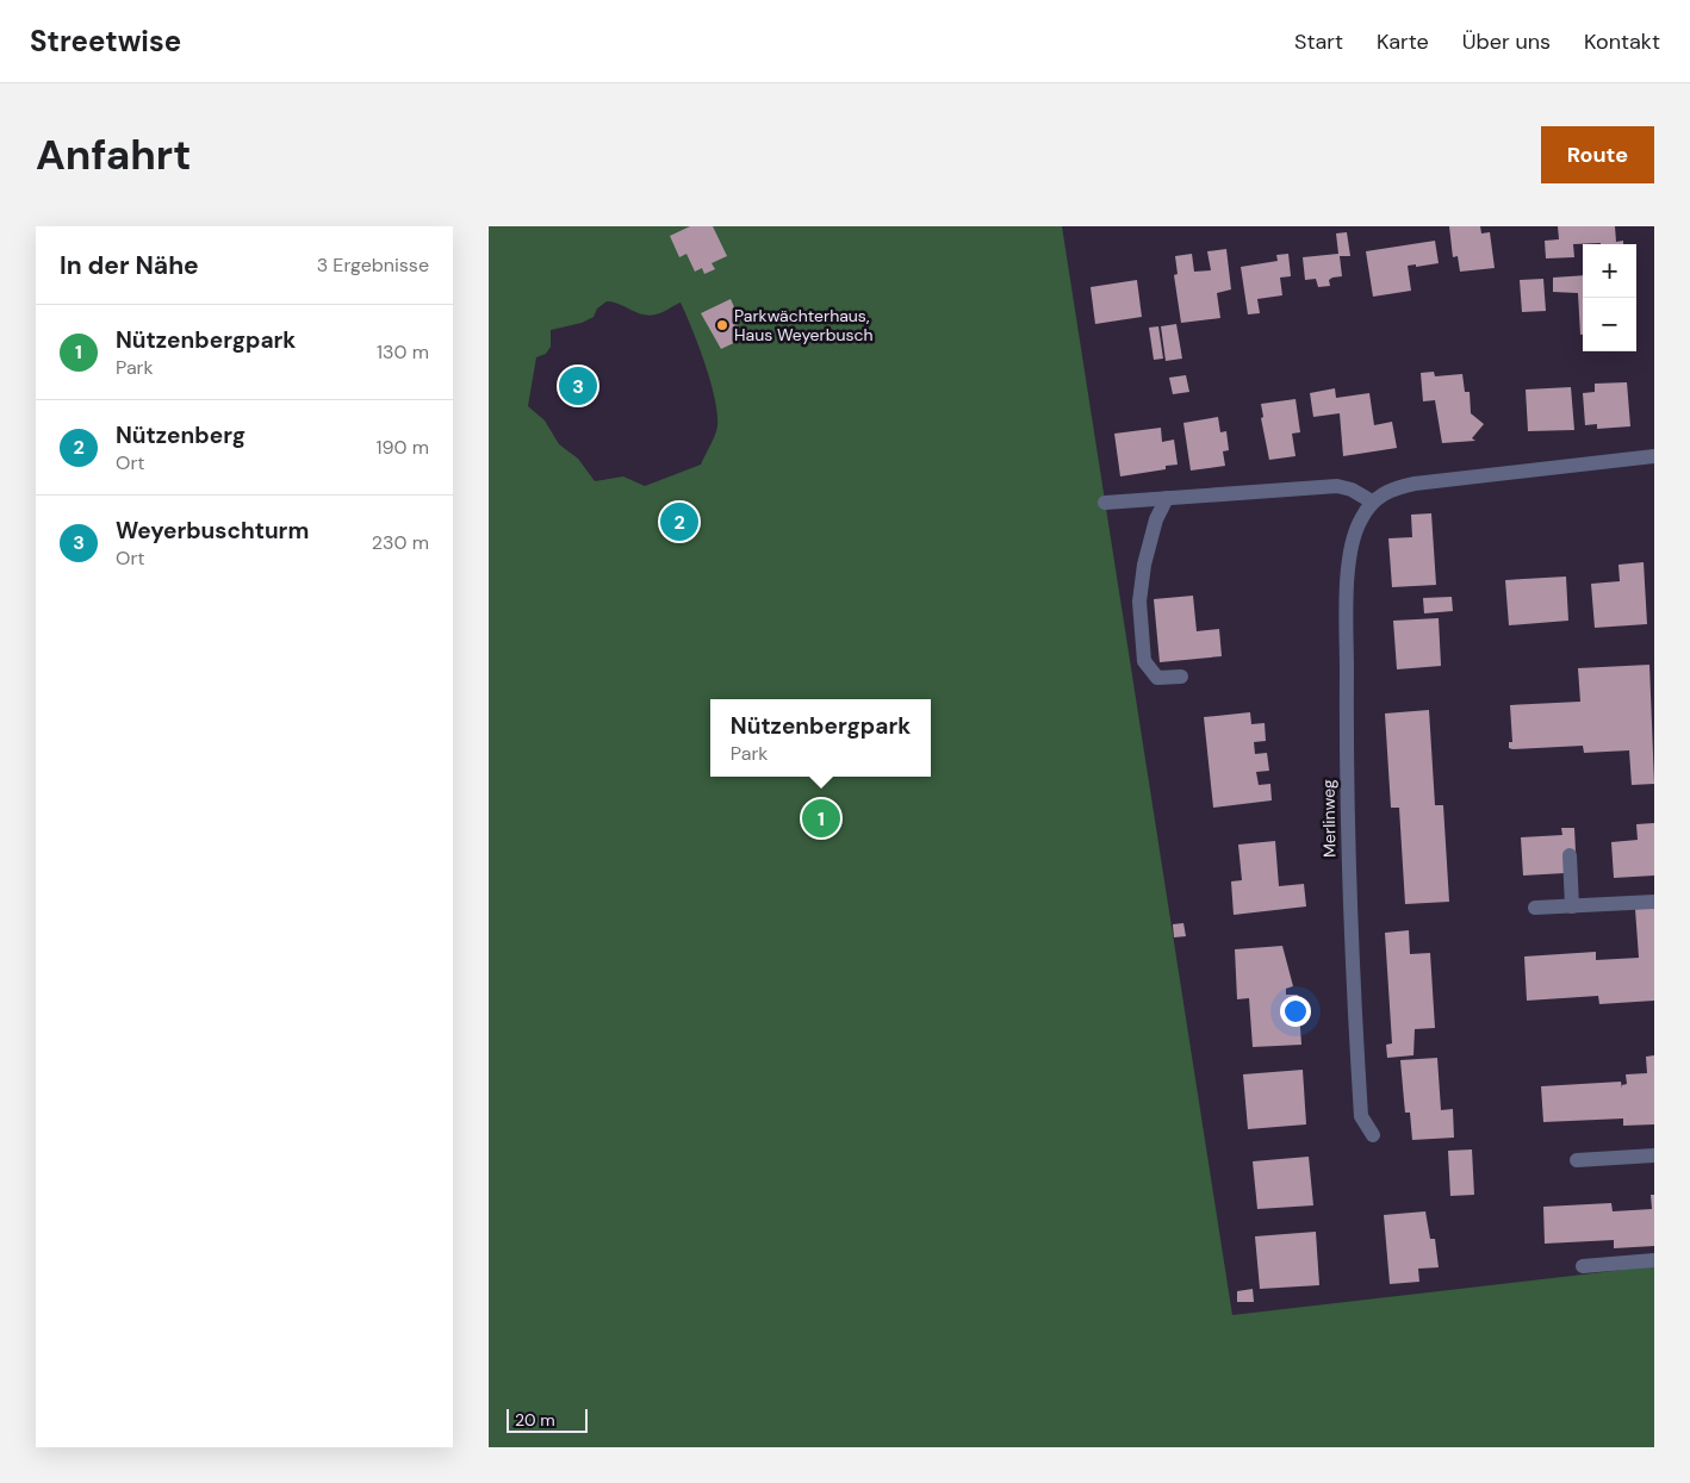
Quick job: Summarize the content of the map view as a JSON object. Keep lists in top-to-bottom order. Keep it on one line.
{"streets":{"street":["Merlinweg"]},"places":["Parkwächterhaus, Haus Weyerbusch"],"scale_bar":"20 m","page":{"header":"Streetwise","nav":["Start","Karte","Über uns","Kontakt"],"buttons":"Route","title":"Anfahrt","heading":["In der Nähe","3 Ergebnisse"],"map_buttons":["+","−"],"list":[{"mark":"1","name":"Nützenbergpark","note":"Park","value":"130 m"},{"mark":"2","name":"Nützenberg","note":"Ort","value":"190 m"},{"mark":"3","name":"Weyerbuschturm","note":"Ort","value":"230 m"}],"pins":["3","2","1"],"popup":["Nützenbergpark","Park"],"scale":"20 m"}}
